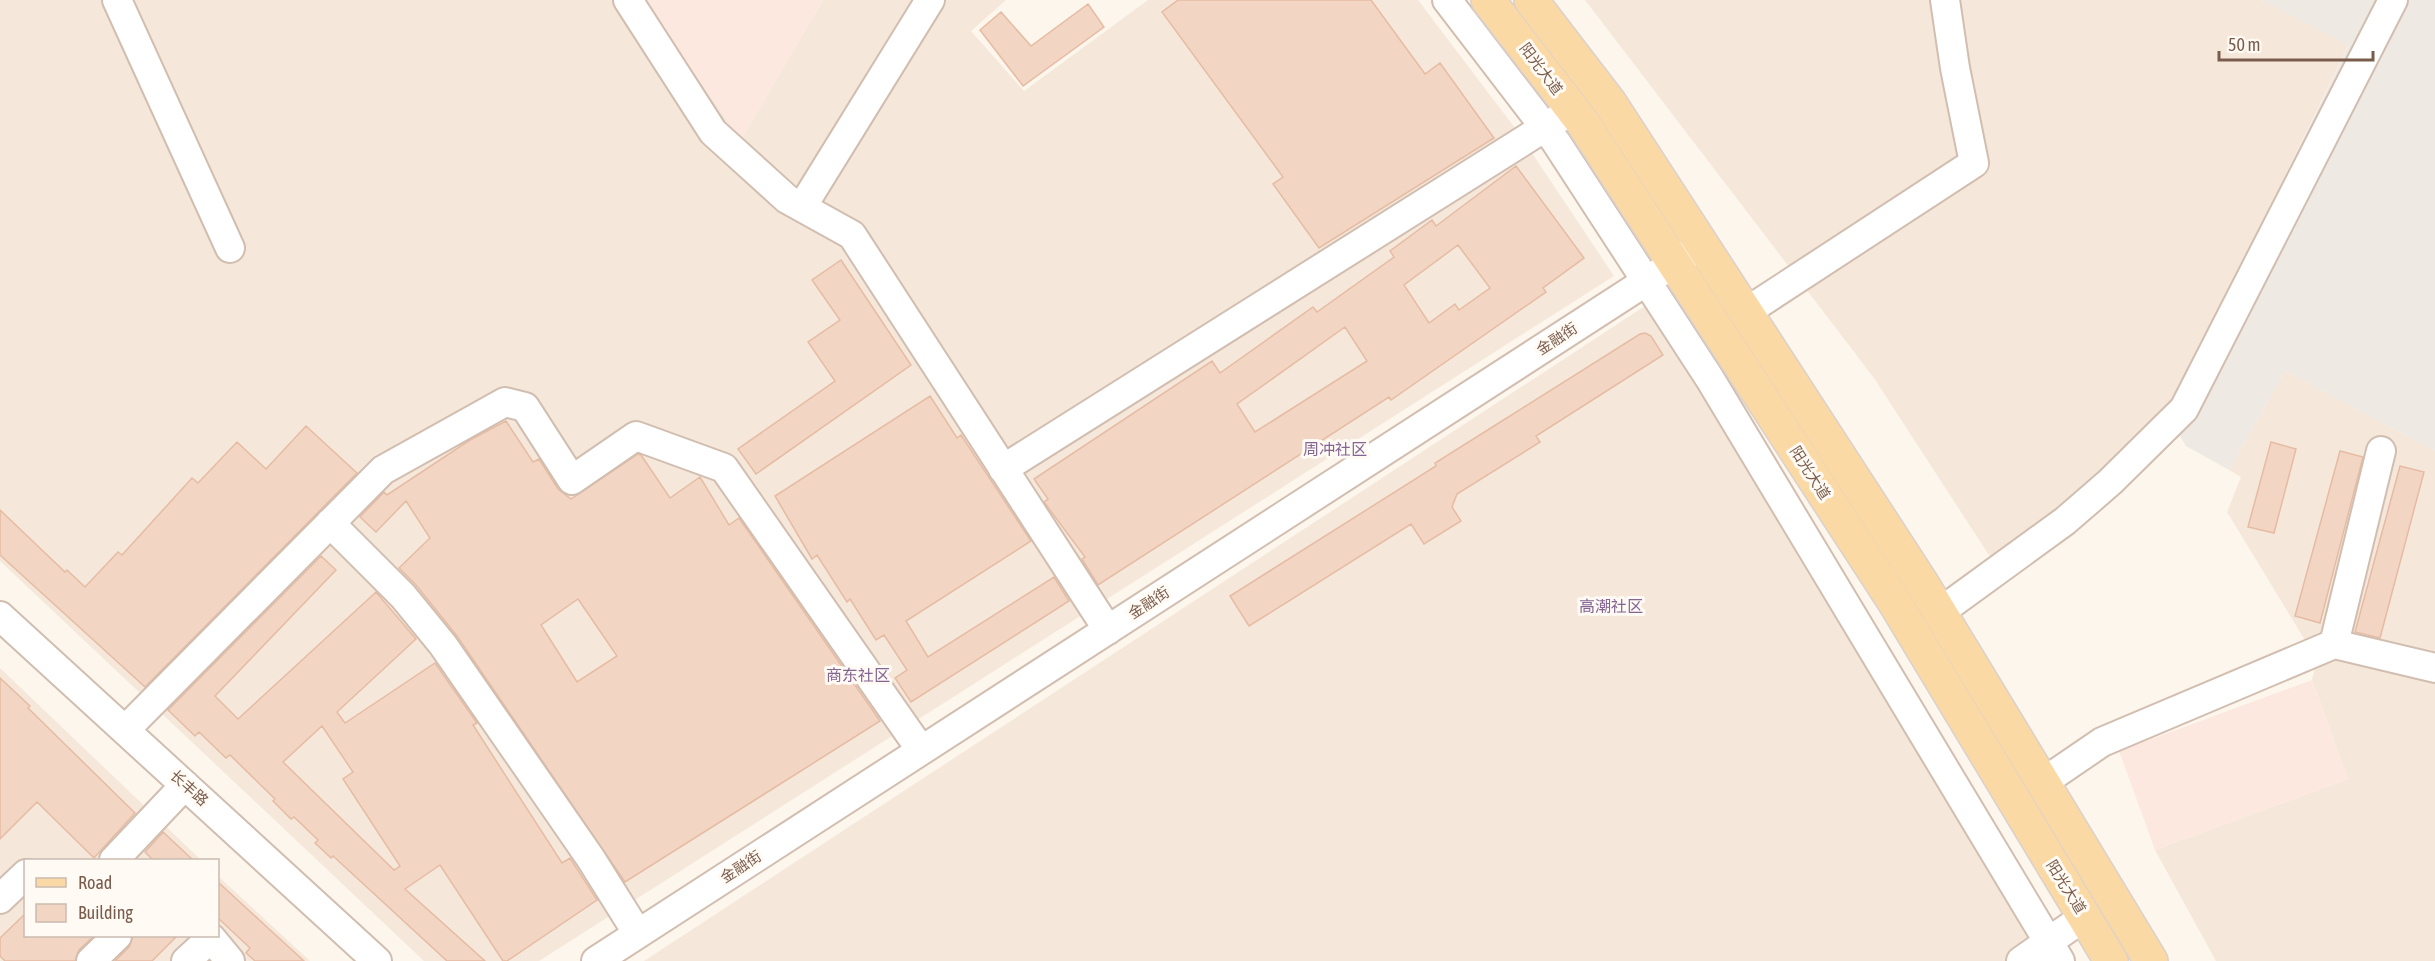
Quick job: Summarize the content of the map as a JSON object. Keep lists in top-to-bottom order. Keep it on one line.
{"streets":{"main road":["阳光大道"],"street":["金融街","长丰路"]},"crossings":[["阳光大道","金融街"]],"districts":["周冲社区","高潮社区","商东社区"],"legend":["Road","Building"],"scale_bar":"50 m"}
